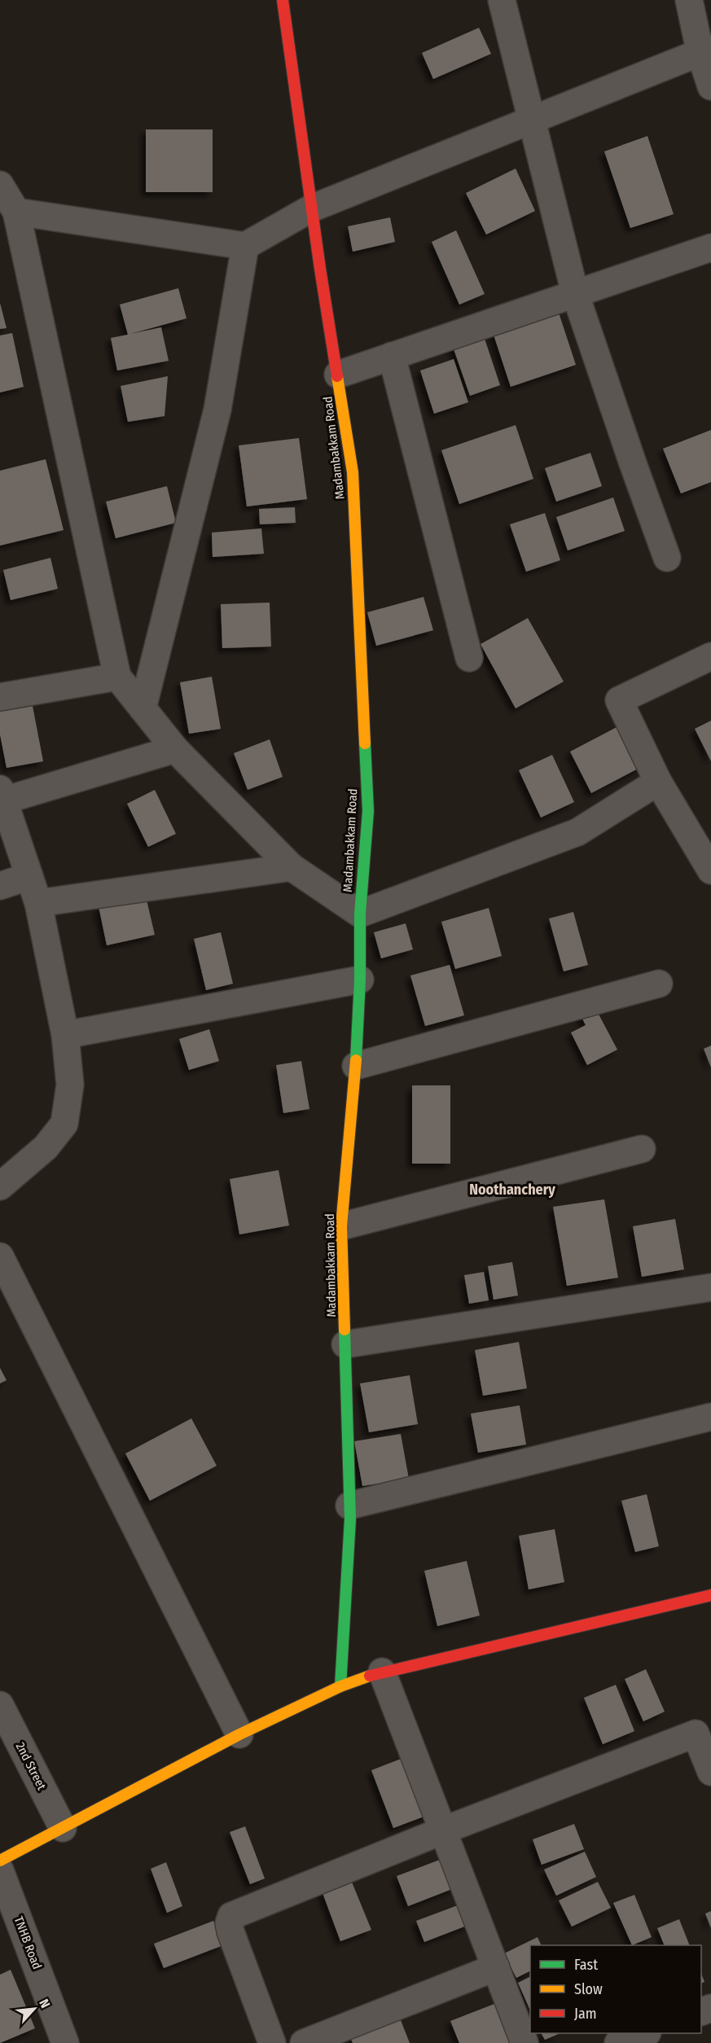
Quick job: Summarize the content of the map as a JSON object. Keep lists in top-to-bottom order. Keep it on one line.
{"streets":{"street":["Madambakkam Road","2nd Street","TNHB Road"]},"districts":["Noothanchery"],"legend":["Fast","Slow","Jam"],"north":"top right"}
